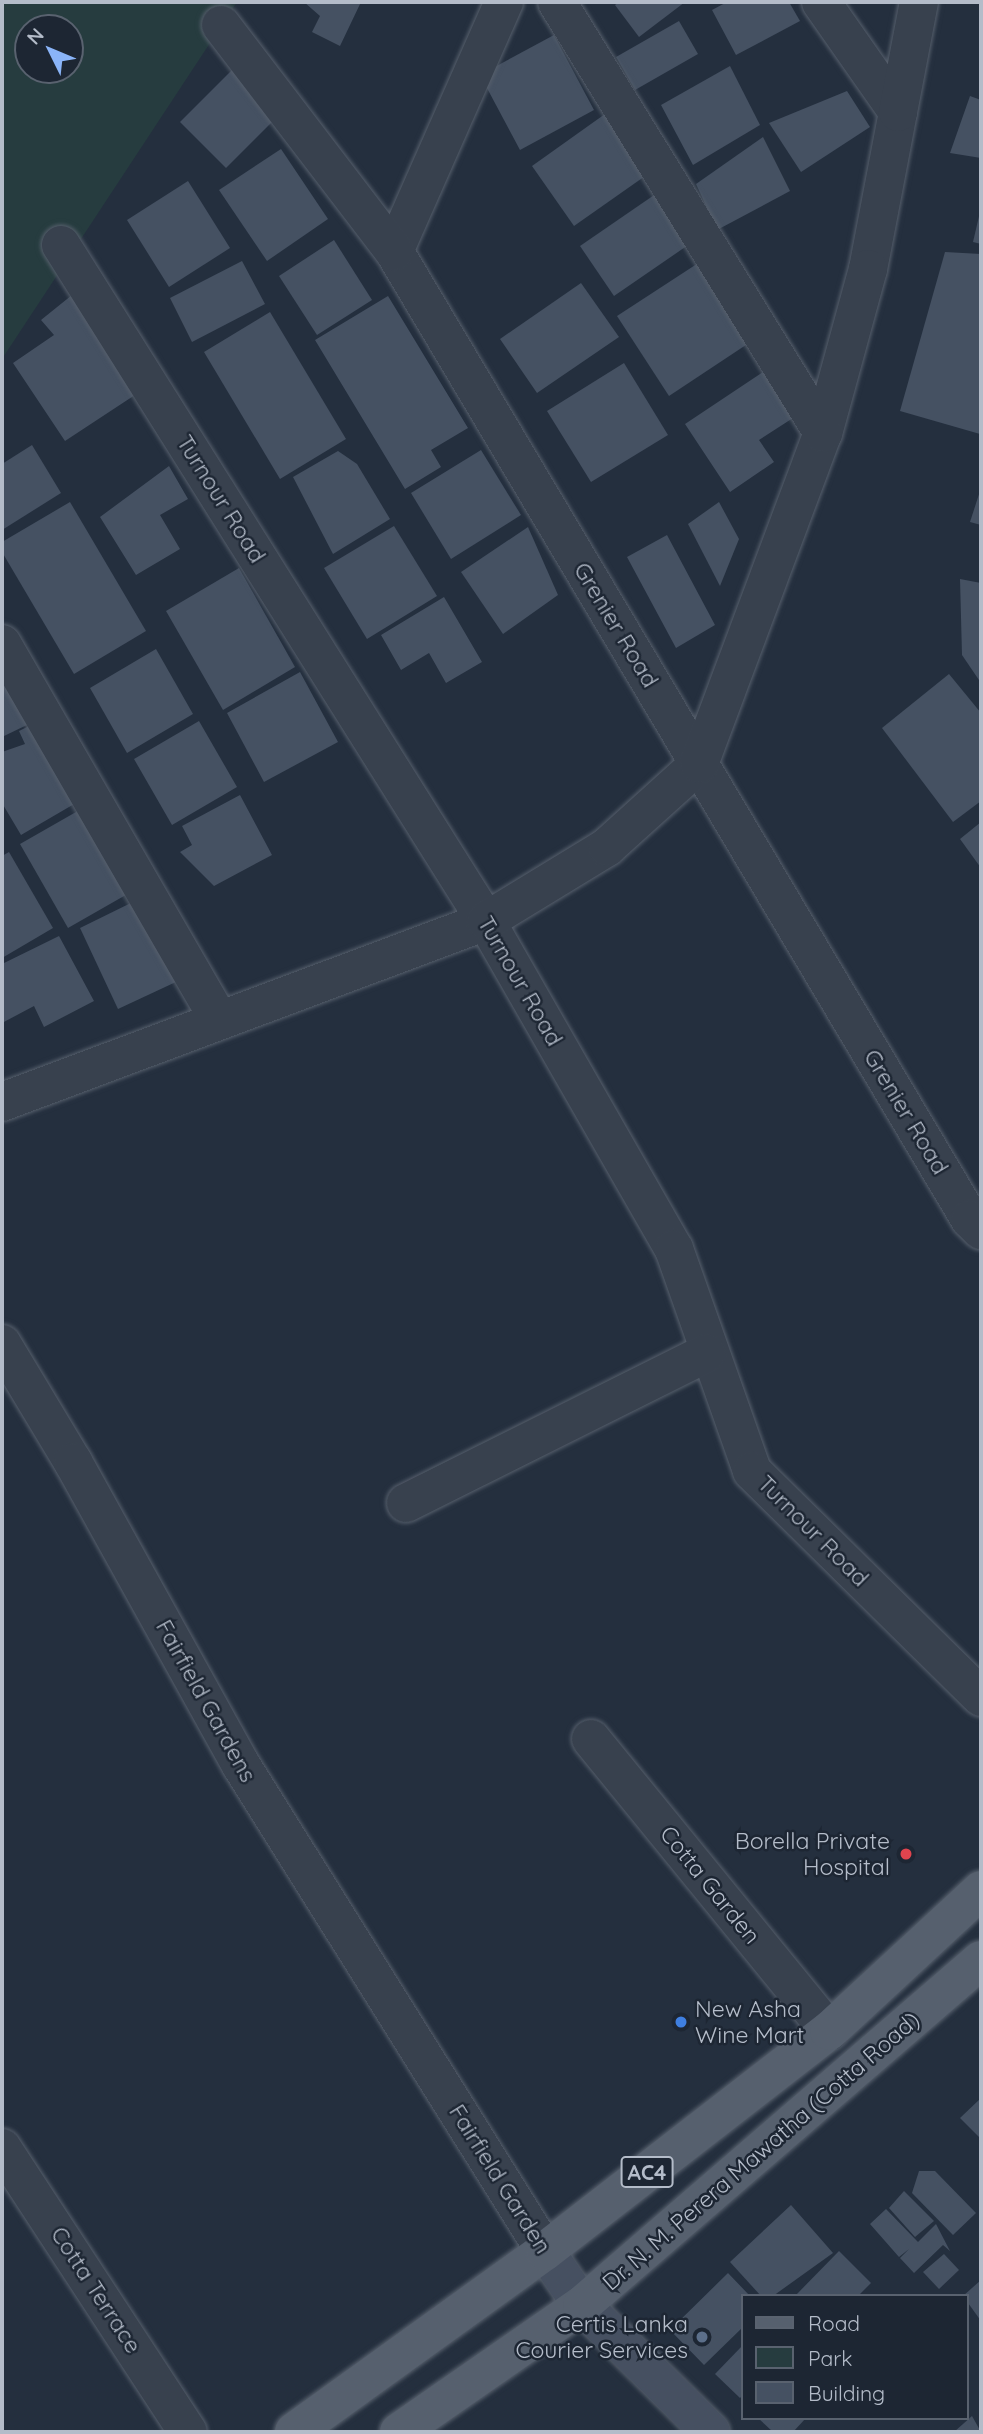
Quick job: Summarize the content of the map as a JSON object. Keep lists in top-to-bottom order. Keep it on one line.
{"streets":{"main road":["Dr. N. M. Perera Mawatha (Cotta Road)","AC4"],"street":["Turnour Road","Grenier Road","Fairfield Gardens","Cotta Garden","Fairfield Garden","Cotta Terrace"]},"crossings":[["Fairfield Gardens","Fairfield Garden"],["Cotta Garden","Dr. N. M. Perera Mawatha (Cotta Road)"],["Dr. N. M. Perera Mawatha (Cotta Road)","Fairfield Garden"]],"places":["Borella Private Hospital","New Asha Wine Mart","Certis Lanka Courier Services"],"legend":["Road","Park","Building"],"north":"top left"}
